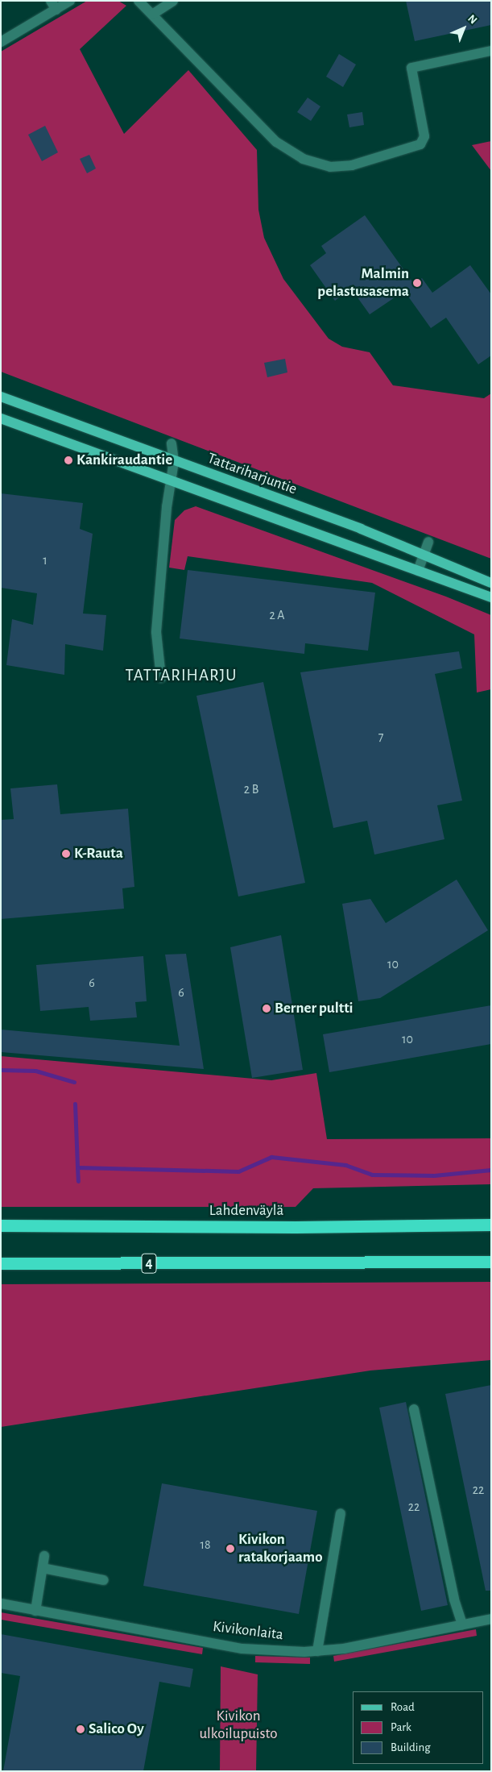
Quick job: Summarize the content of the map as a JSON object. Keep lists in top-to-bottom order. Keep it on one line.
{"streets":{"highway":["Lahdenväylä","4"],"main road":["Tattariharjuntie"],"street":["Kivikonlaita"]},"districts":["TATTARIHARJU"],"parks":["Kivikon ulkoilupuisto"],"places":["Malmin pelastusasema","Kankiraudantie","K-Rauta","Berner pultti","Kivikon ratakorjaamo","Salico Oy"],"house_numbers":["1","2 A","7","2 B","10","6","6","10","22","22","18"],"legend":["Road","Park","Building"],"north":"top right"}
